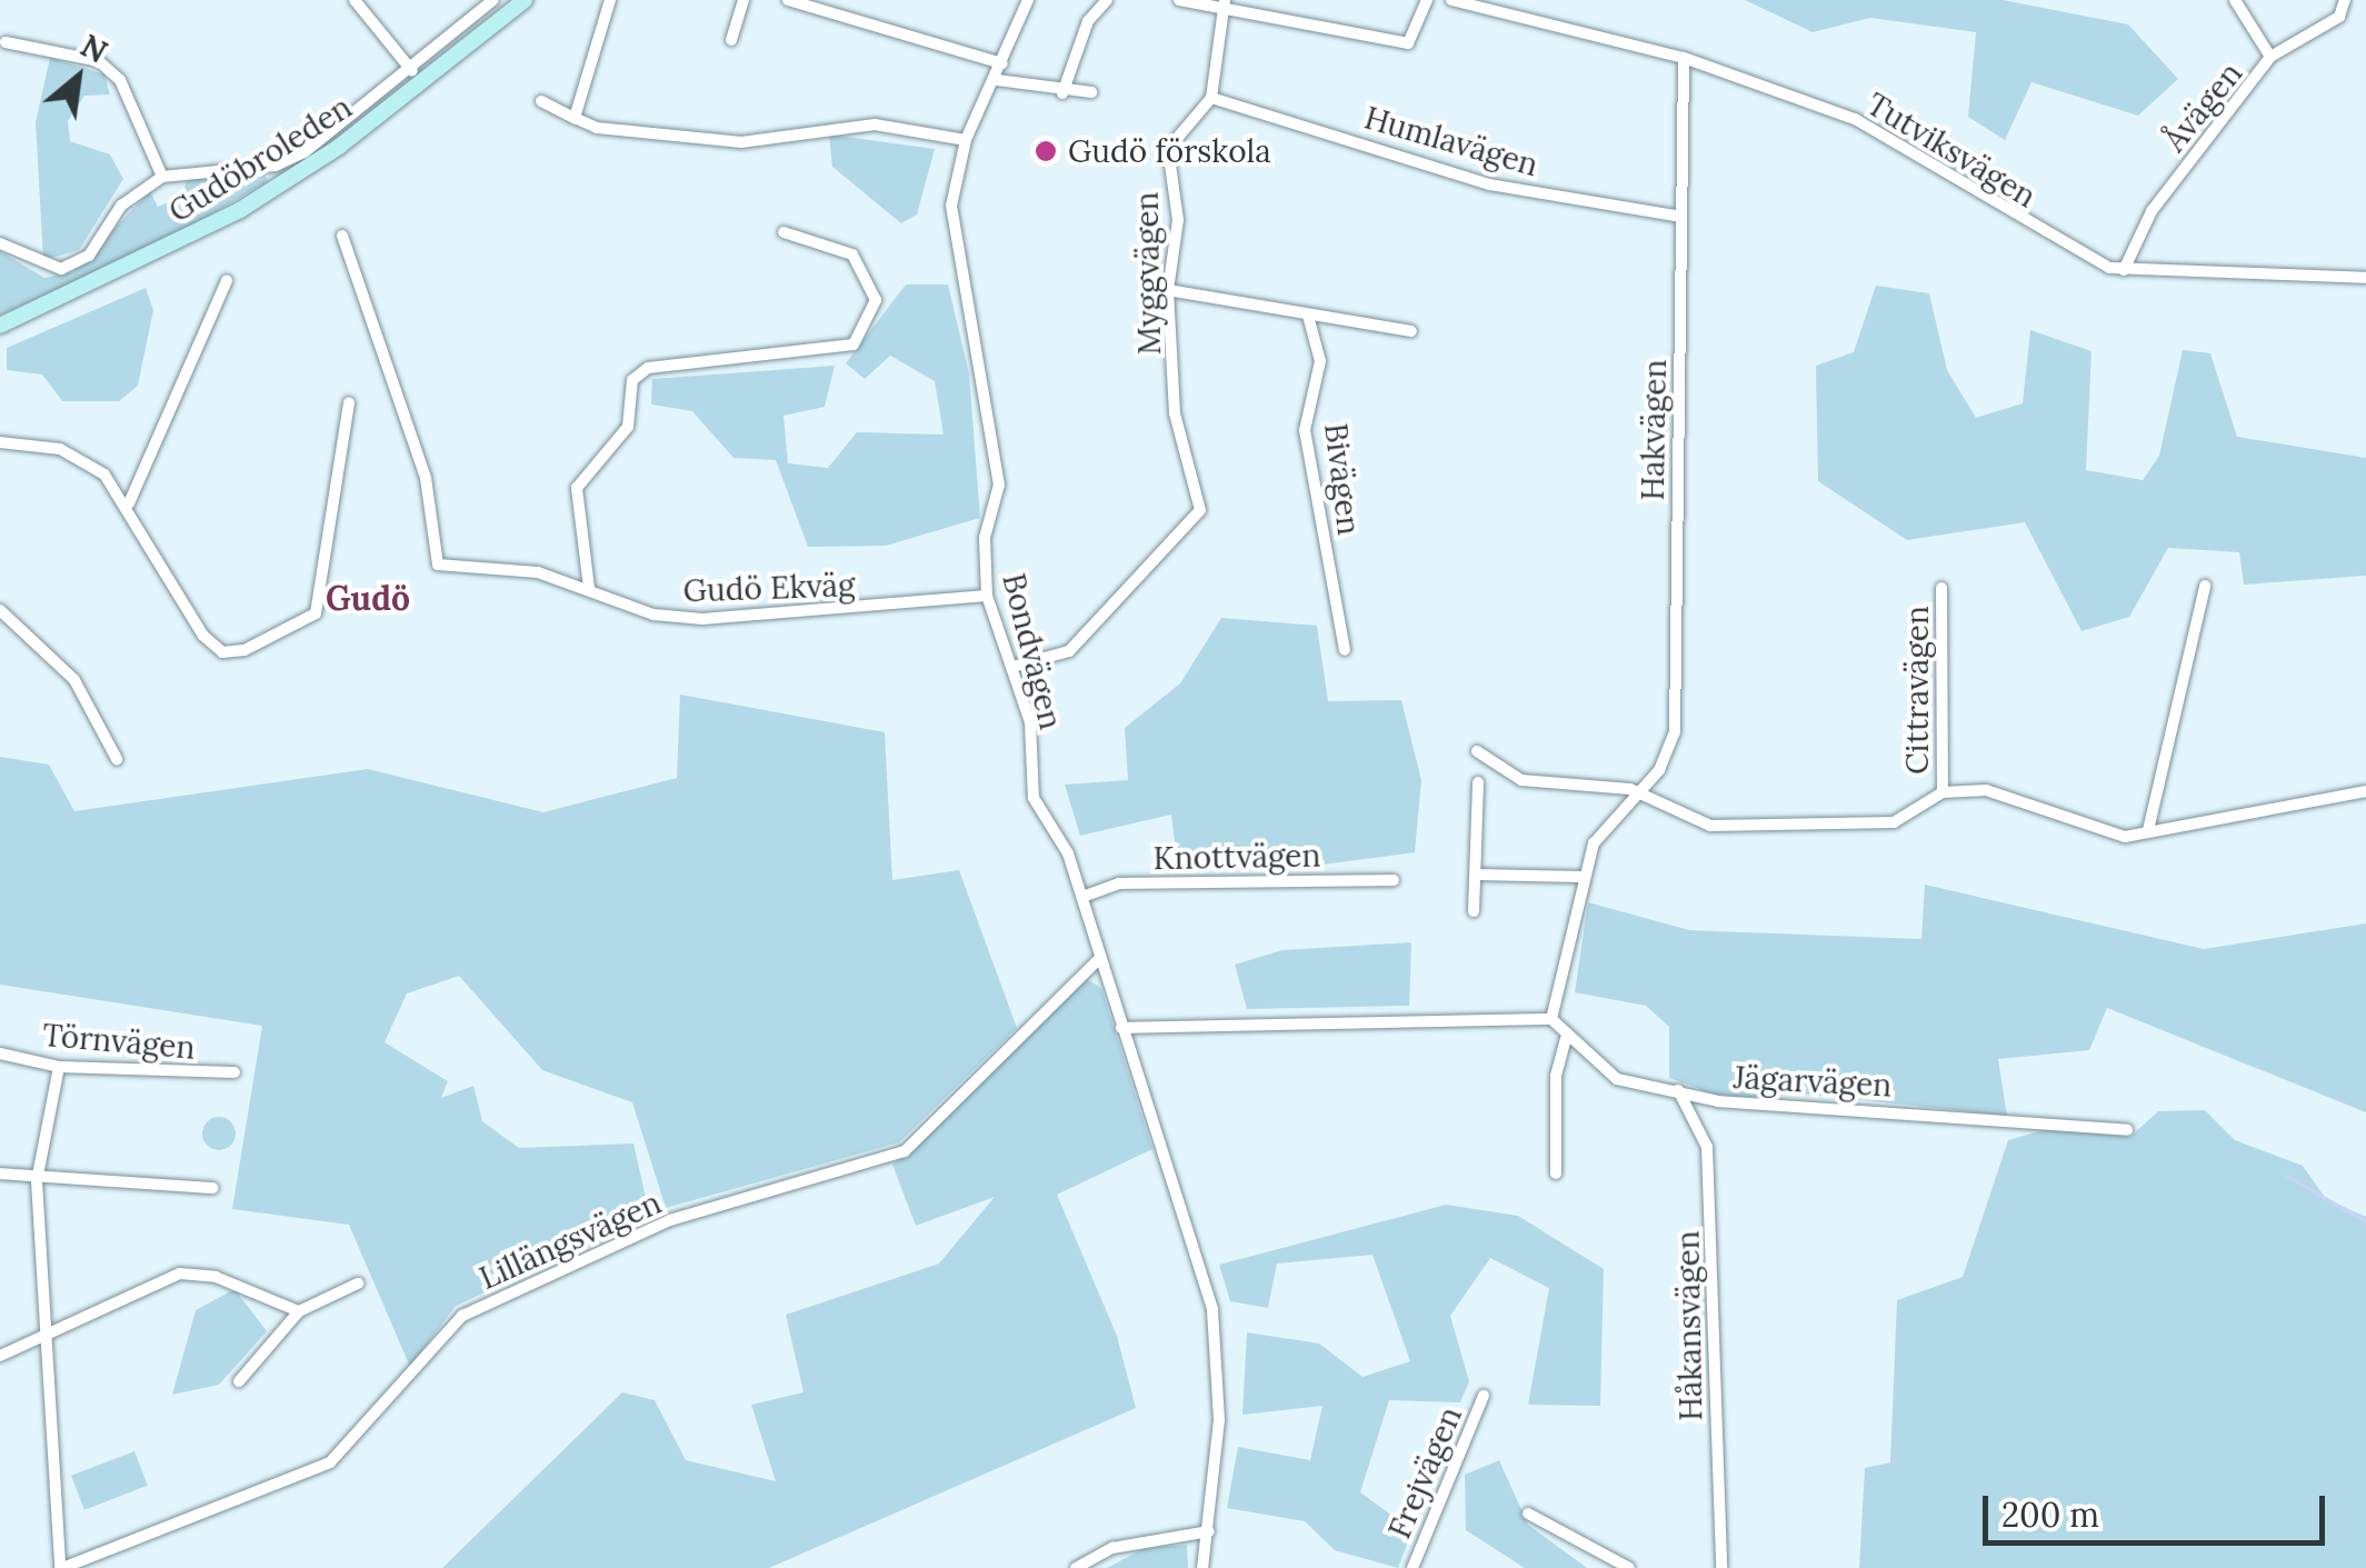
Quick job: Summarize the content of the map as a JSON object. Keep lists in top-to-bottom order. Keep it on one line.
{"streets":{"main road":["Gudöbroleden"],"street":["Åvägen","Humlavägen","Tutviksvägen","Myggvägen","Hakvägen","Bivägen","Gudö Ekväg","Bondvägen","Cittravägen","Knottvägen","Törnvägen","Jägarvägen","Lillängsvägen","Håkansvägen","Frejvägen"]},"crossings":[["Åvägen","Tutviksvägen"],["Humlavägen","Myggvägen"],["Humlavägen","Hakvägen"],["Tutviksvägen","Hakvägen"],["Myggvägen","Bondvägen"],["Hakvägen","Jägarvägen"],["Gudö Ekväg","Bondvägen"],["Bondvägen","Knottvägen"],["Bondvägen","Lillängsvägen"],["Jägarvägen","Håkansvägen"]],"districts":["Gudö"],"places":["Gudö förskola"],"scale_bar":"200 m","north":"top right"}
